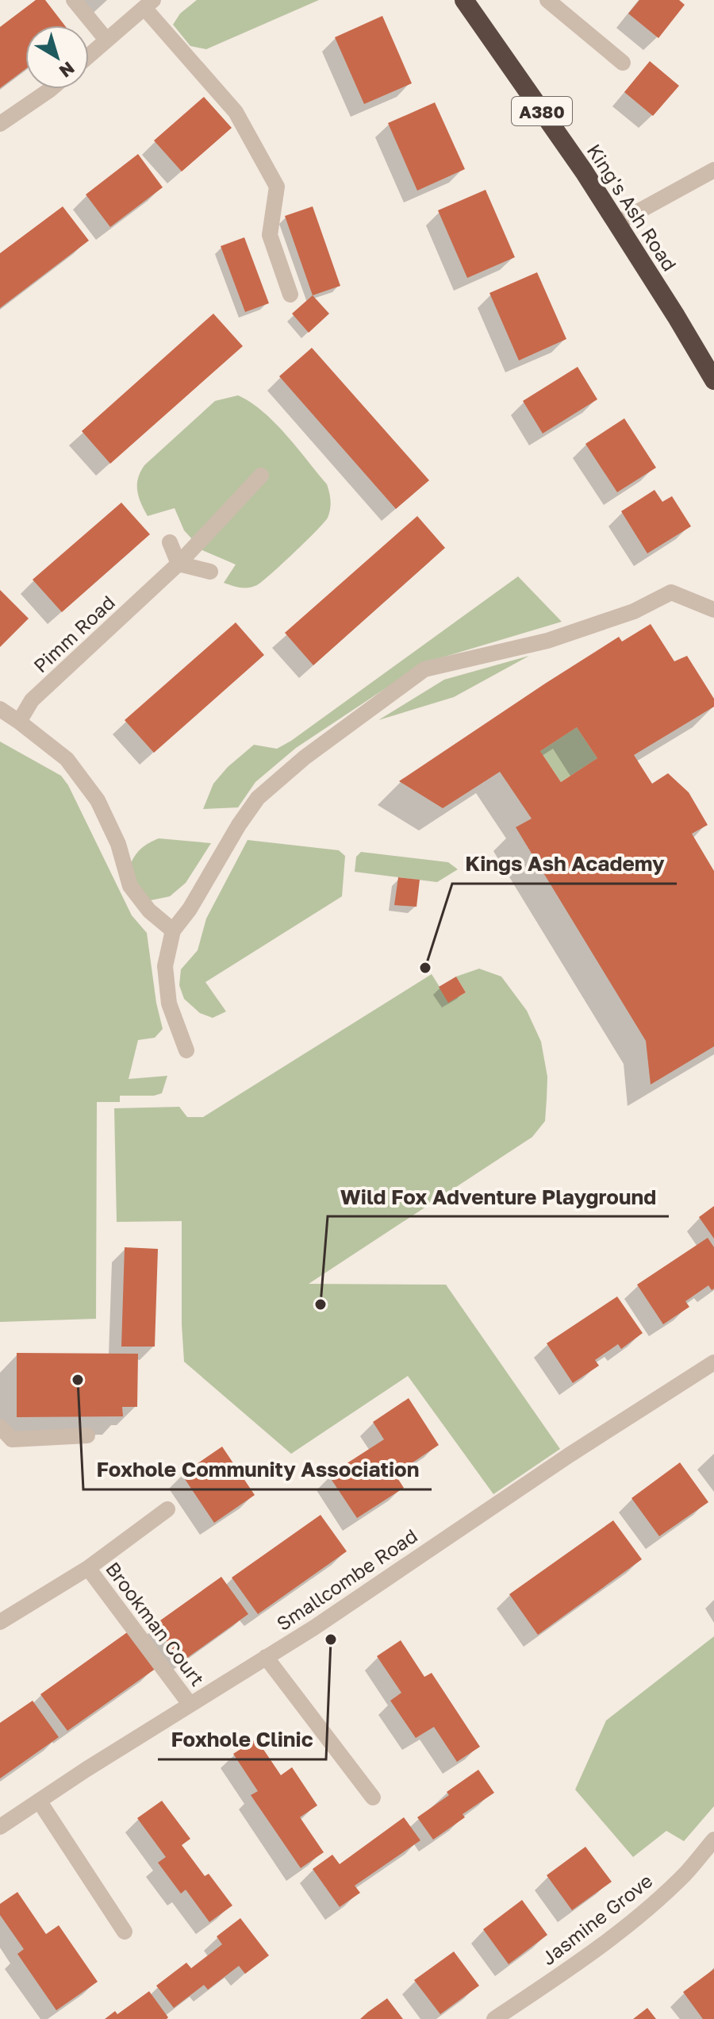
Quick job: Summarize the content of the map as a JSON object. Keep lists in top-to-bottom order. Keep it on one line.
{"streets":{"highway":["A380","King's Ash Road"],"street":["Pimm Road","Smallcombe Road","Brookman Court","Jasmine Grove"]},"crossings":[["Smallcombe Road","Brookman Court"]],"places":["Kings Ash Academy","Wild Fox Adventure Playground","Foxhole Community Association","Foxhole Clinic"],"north":"bottom right"}
